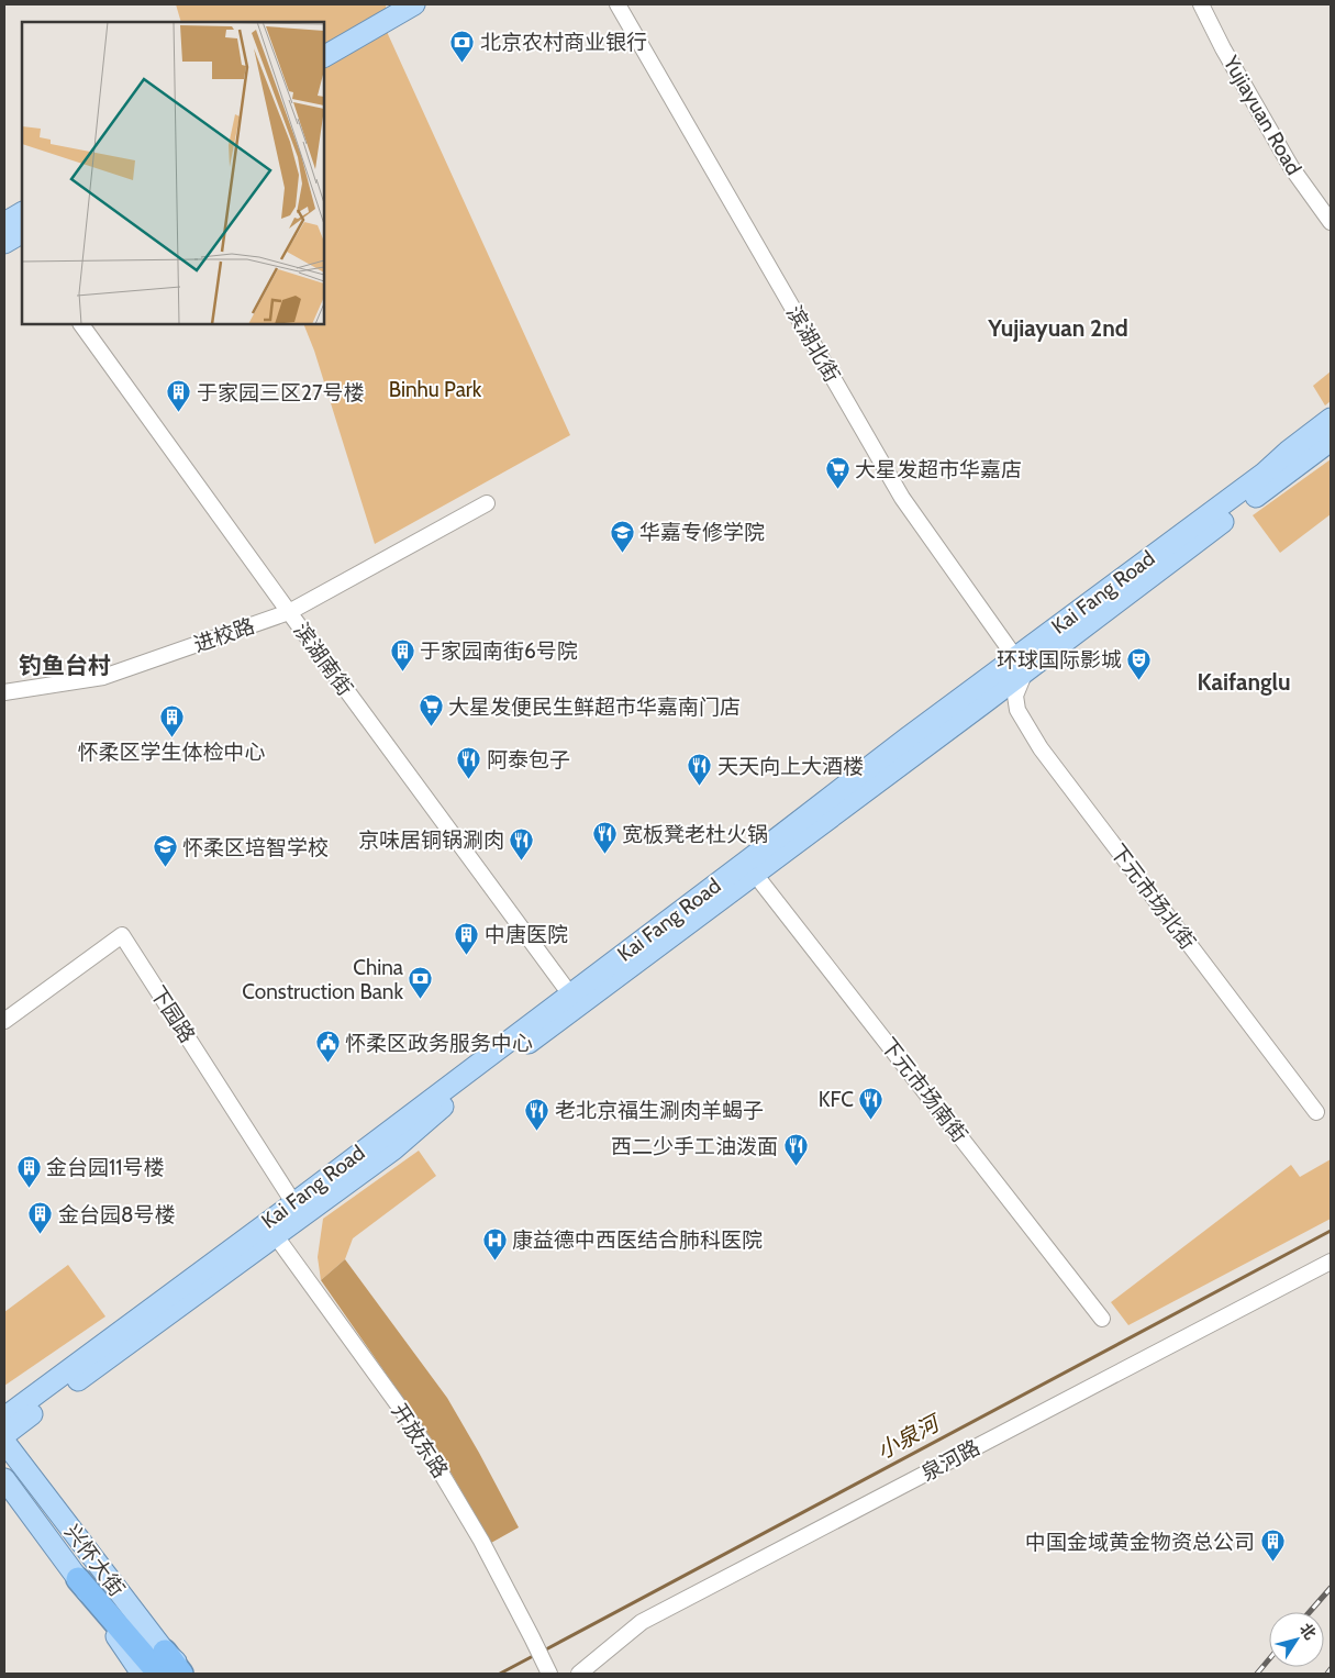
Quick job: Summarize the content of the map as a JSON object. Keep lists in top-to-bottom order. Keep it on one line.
{"streets":{"main road":["Kai Fang Road","兴怀大街"],"street":["Yujiayuan Road","滨湖北街","进校路","滨湖南街","下元市场北街","下园路","下元市场南街","开放东路","泉河路"]},"crossings":[["滨湖北街","Kai Fang Road"],["滨湖北街","下元市场北街"],["Kai Fang Road","滨湖南街"],["Kai Fang Road","下元市场北街"],["Kai Fang Road","下园路"],["Kai Fang Road","下元市场南街"],["Kai Fang Road","开放东路"],["进校路","滨湖南街"]],"districts":["Yujiayuan 2nd","钓鱼台村","Kaifanglu"],"water":["小泉河"],"parks":["Binhu Park"],"places":{"bank":["北京农村商业银行","China Construction Bank"],"building":["于家园三区27号楼","于家园南街6号院","怀柔区学生体检中心","中唐医院","金台园11号楼","金台园8号楼","中国金域黄金物资总公司"],"supermarket":["大星发超市华嘉店","大星发便民生鲜超市华嘉南门店"],"school or university":["华嘉专修学院","怀柔区培智学校"],"theatre":["环球国际影城"],"restaurant":["阿泰包子","天天向上大酒楼","宽板凳老杜火锅","京味居铜锅涮肉","KFC","老北京福生涮肉羊蝎子","西二少手工油泼面"],"public building":["怀柔区政务服务中心"],"hospital":["康益德中西医结合肺科医院"]},"north":"top right"}
